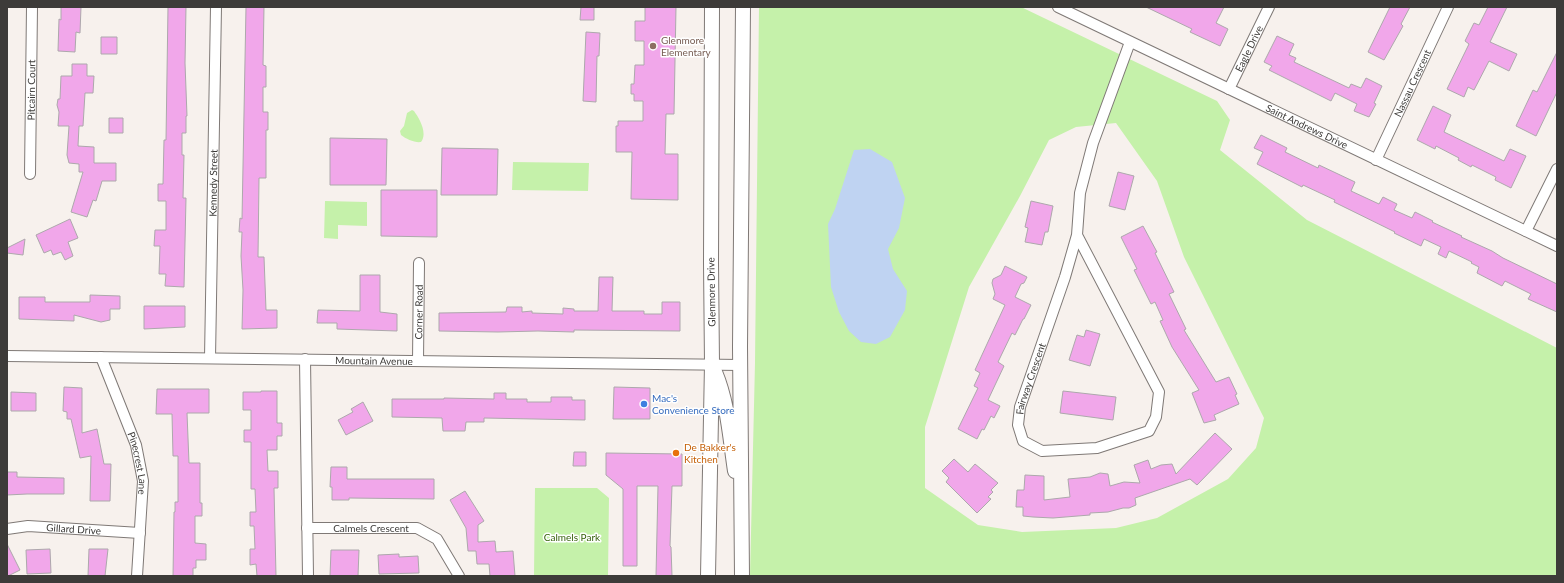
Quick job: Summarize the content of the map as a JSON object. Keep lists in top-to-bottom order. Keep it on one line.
{"streets":{"main road":["Glenmore Drive"],"street":["Eagle Drive","Nassau Crescent","Pitcairn Court","Saint Andrews Drive","Kennedy Street","Corner Road","Mountain Avenue","Fairway Crescent","Pinecrest Lane","Calmels Crescent","Gillard Drive"]},"crossings":[["Eagle Drive","Saint Andrews Drive"],["Nassau Crescent","Saint Andrews Drive"],["Saint Andrews Drive","Fairway Crescent"],["Kennedy Street","Mountain Avenue"],["Glenmore Drive","Mountain Avenue"],["Corner Road","Mountain Avenue"],["Mountain Avenue","Pinecrest Lane"],["Pinecrest Lane","Gillard Drive"]],"parks":["Calmels Park"],"places":["Glenmore Elementary","Mac's Convenience Store","De Bakker's Kitchen"]}
